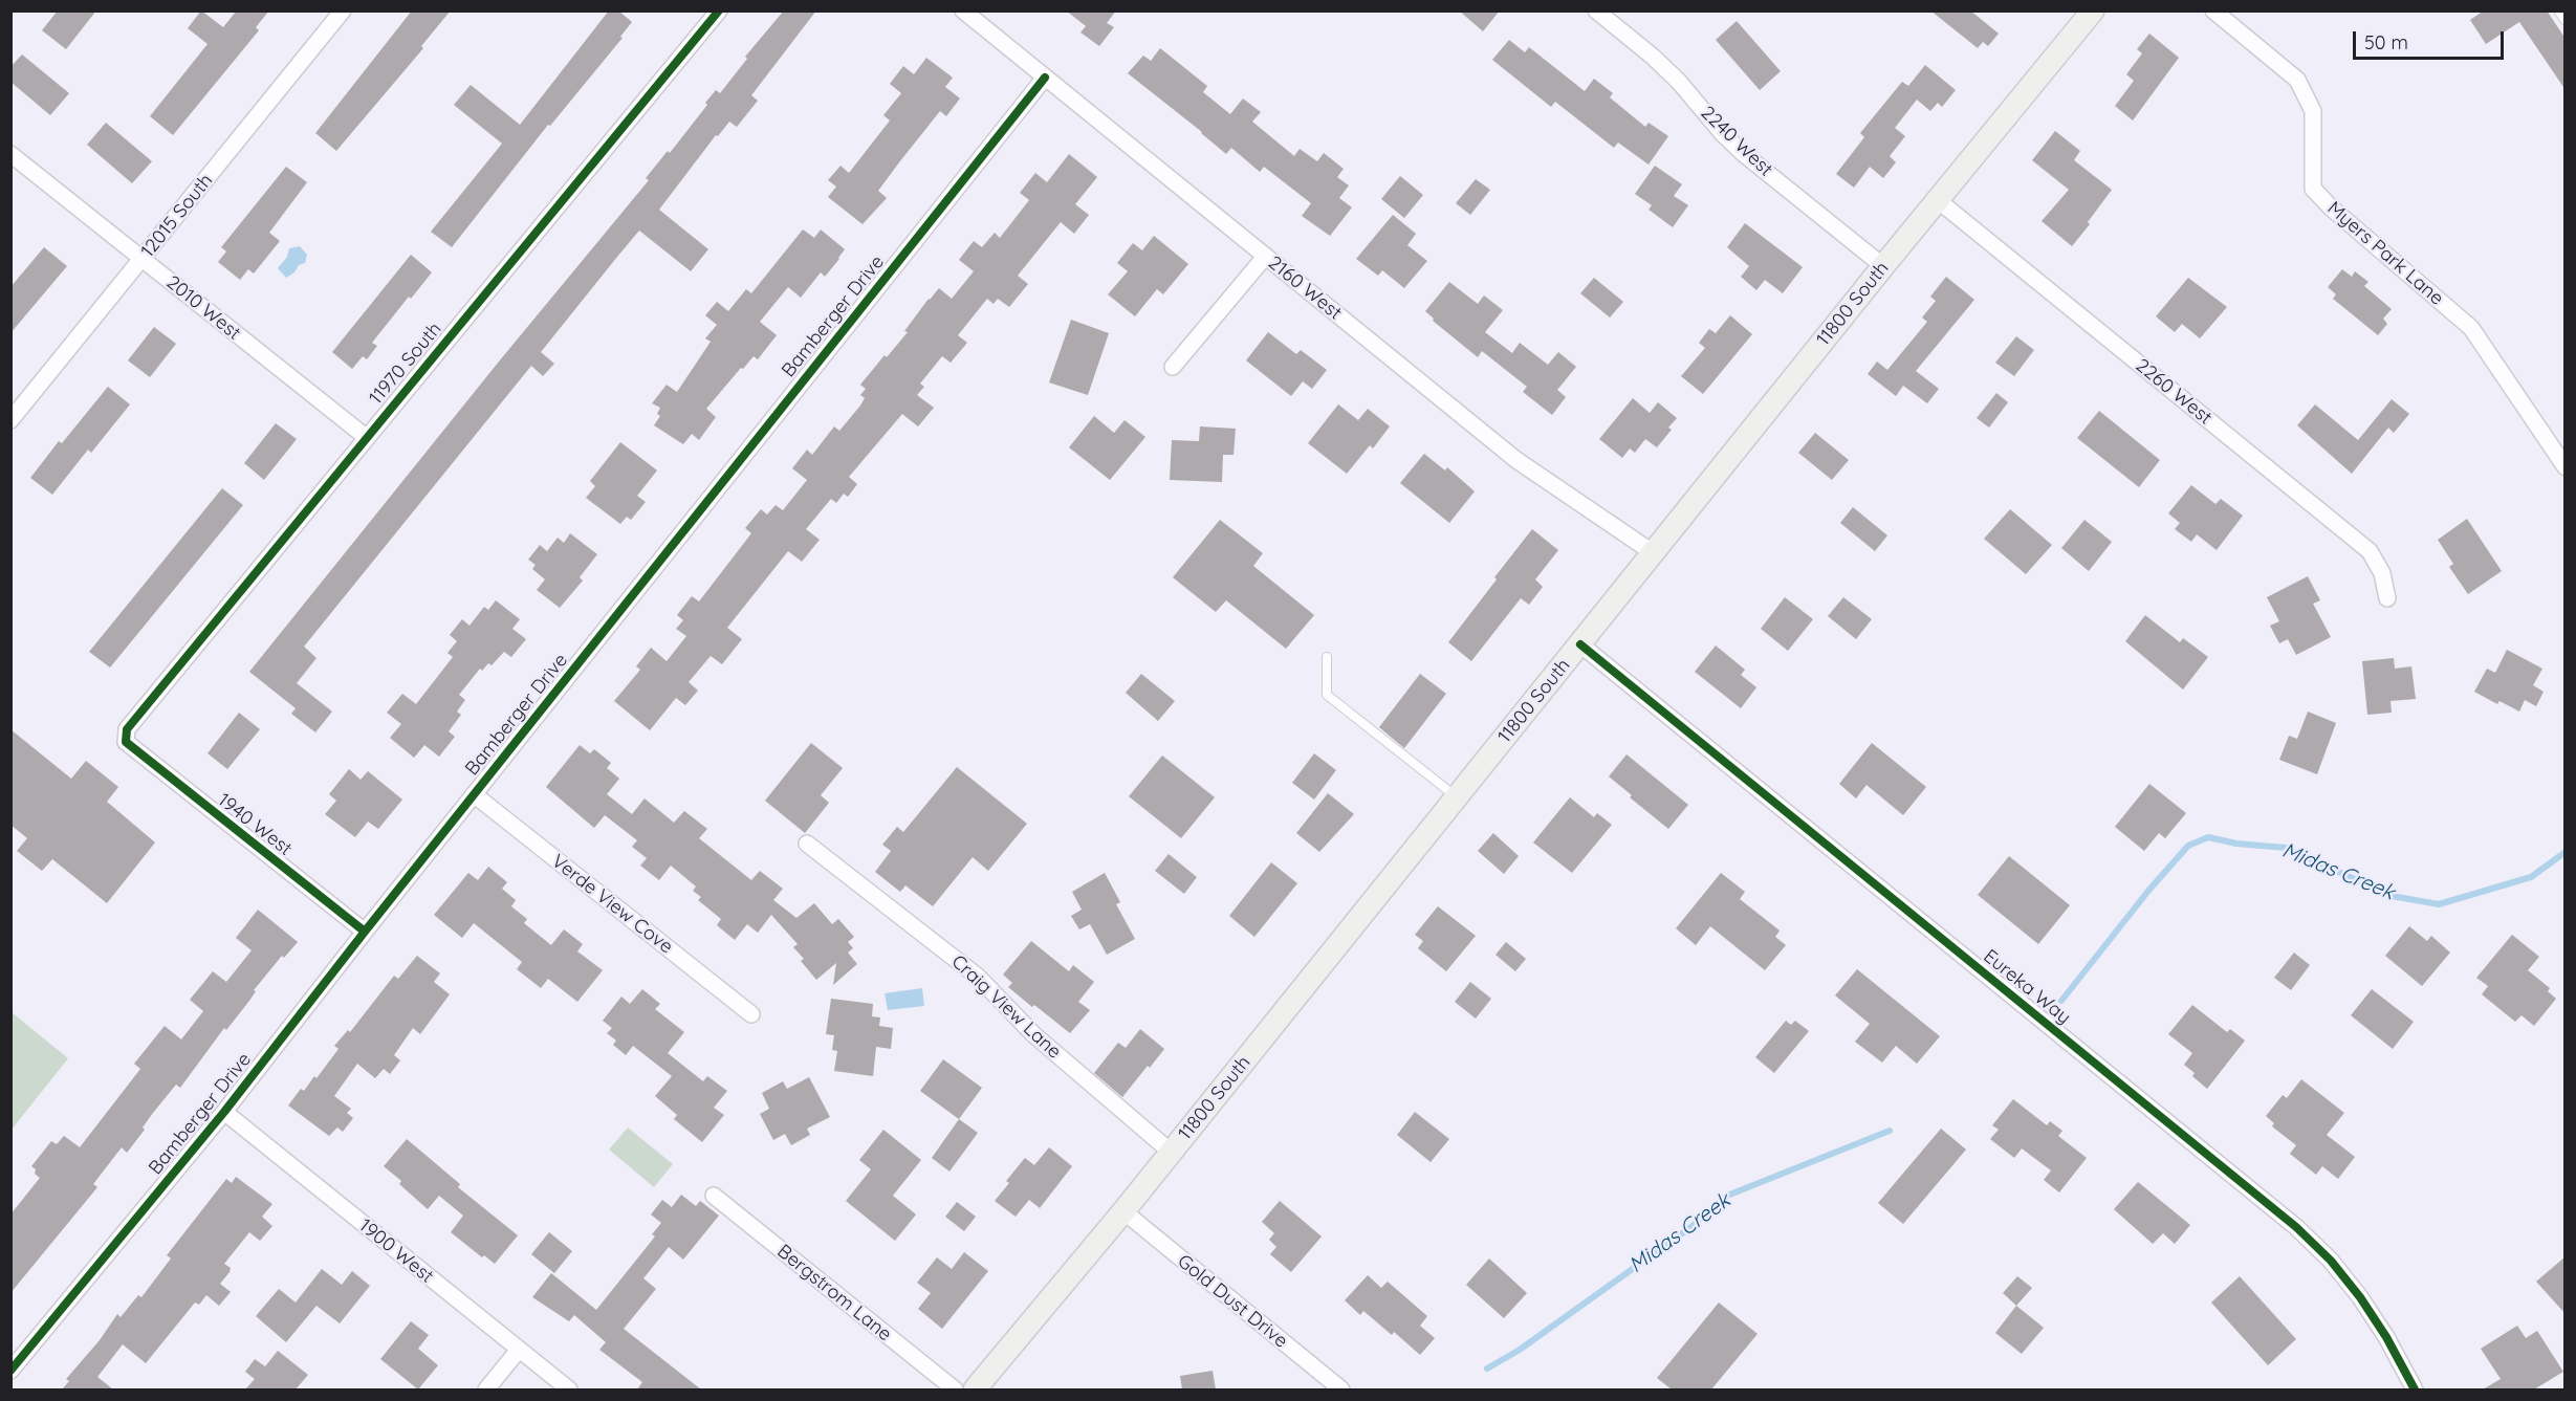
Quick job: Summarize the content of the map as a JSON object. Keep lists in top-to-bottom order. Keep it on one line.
{"streets":{"main road":["11800 South"],"street":["2240 West","12015 South","Myers Park Lane","2160 West","2010 West","Bamberger Drive","11970 South","2260 West","1940 West","Verde View Cove","Eureka Way","Craig View Lane","1900 West","Bergstrom Lane","Gold Dust Drive"]},"crossings":[["2240 West","11800 South"],["12015 South","2010 West"],["2160 West","11800 South"],["2160 West","Bamberger Drive"],["11800 South","2260 West"],["11800 South","Eureka Way"],["11800 South","Craig View Lane"],["11800 South","Gold Dust Drive"],["2010 West","11970 South"],["Bamberger Drive","1940 West"],["Bamberger Drive","Verde View Cove"],["Bamberger Drive","1900 West"],["11970 South","1940 West"]],"water":["Midas Creek"],"scale_bar":"50 m"}
